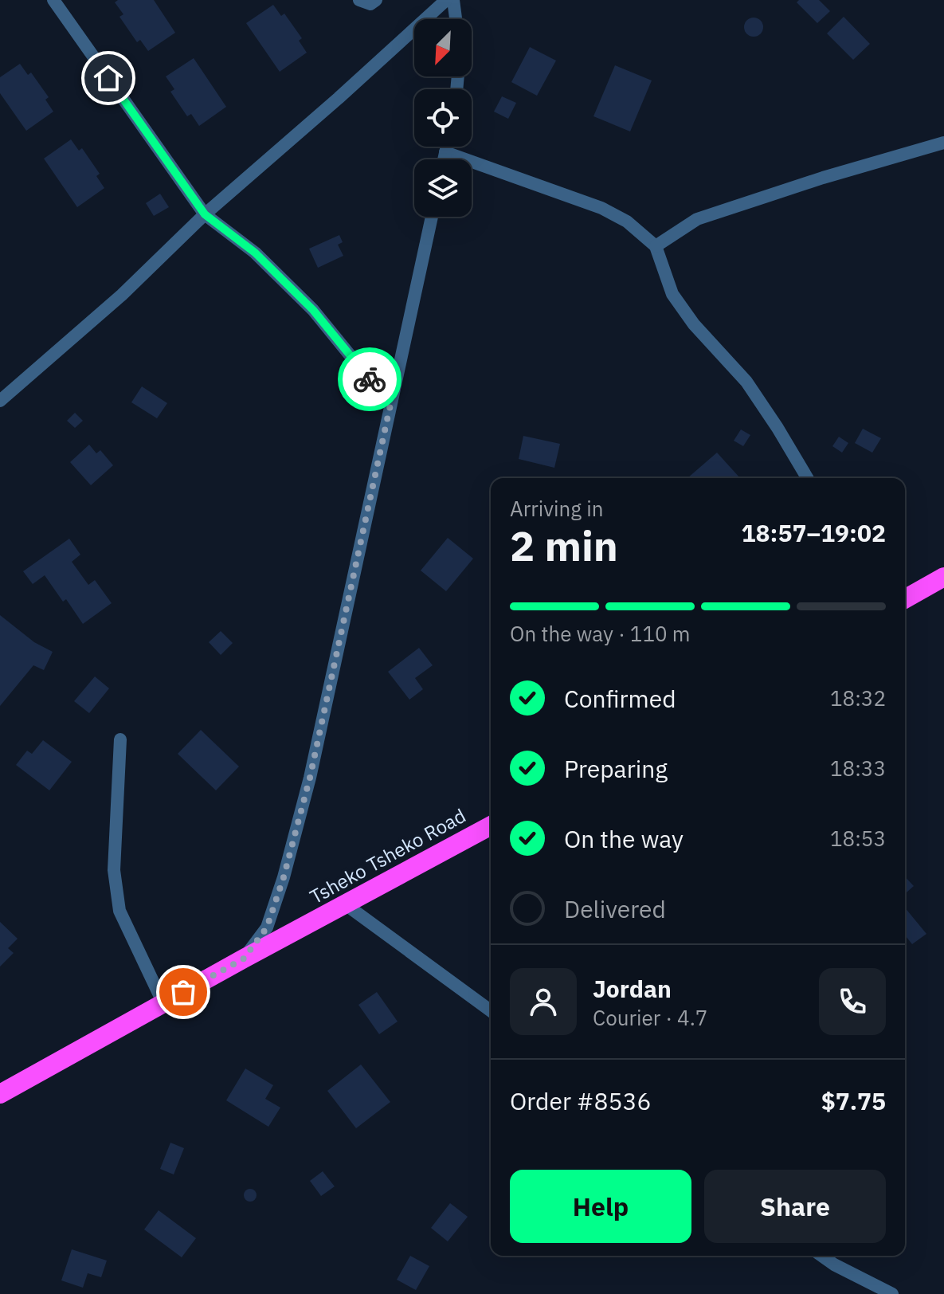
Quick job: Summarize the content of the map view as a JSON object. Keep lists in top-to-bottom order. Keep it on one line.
{"streets":{"highway":["Tsheko Tsheko Road"]},"north":"bottom left","page":{"heading":["2 min","Arriving in","18:57–19:02"],"panel":["Jordan","Courier · 4.7","Order #8536","$7.75"],"bar":"On the way · 110 m","list":[["Confirmed","18:32"],["Preparing","18:33"],["On the way","18:53"],"Delivered"],"buttons":["Help","Share"]}}
